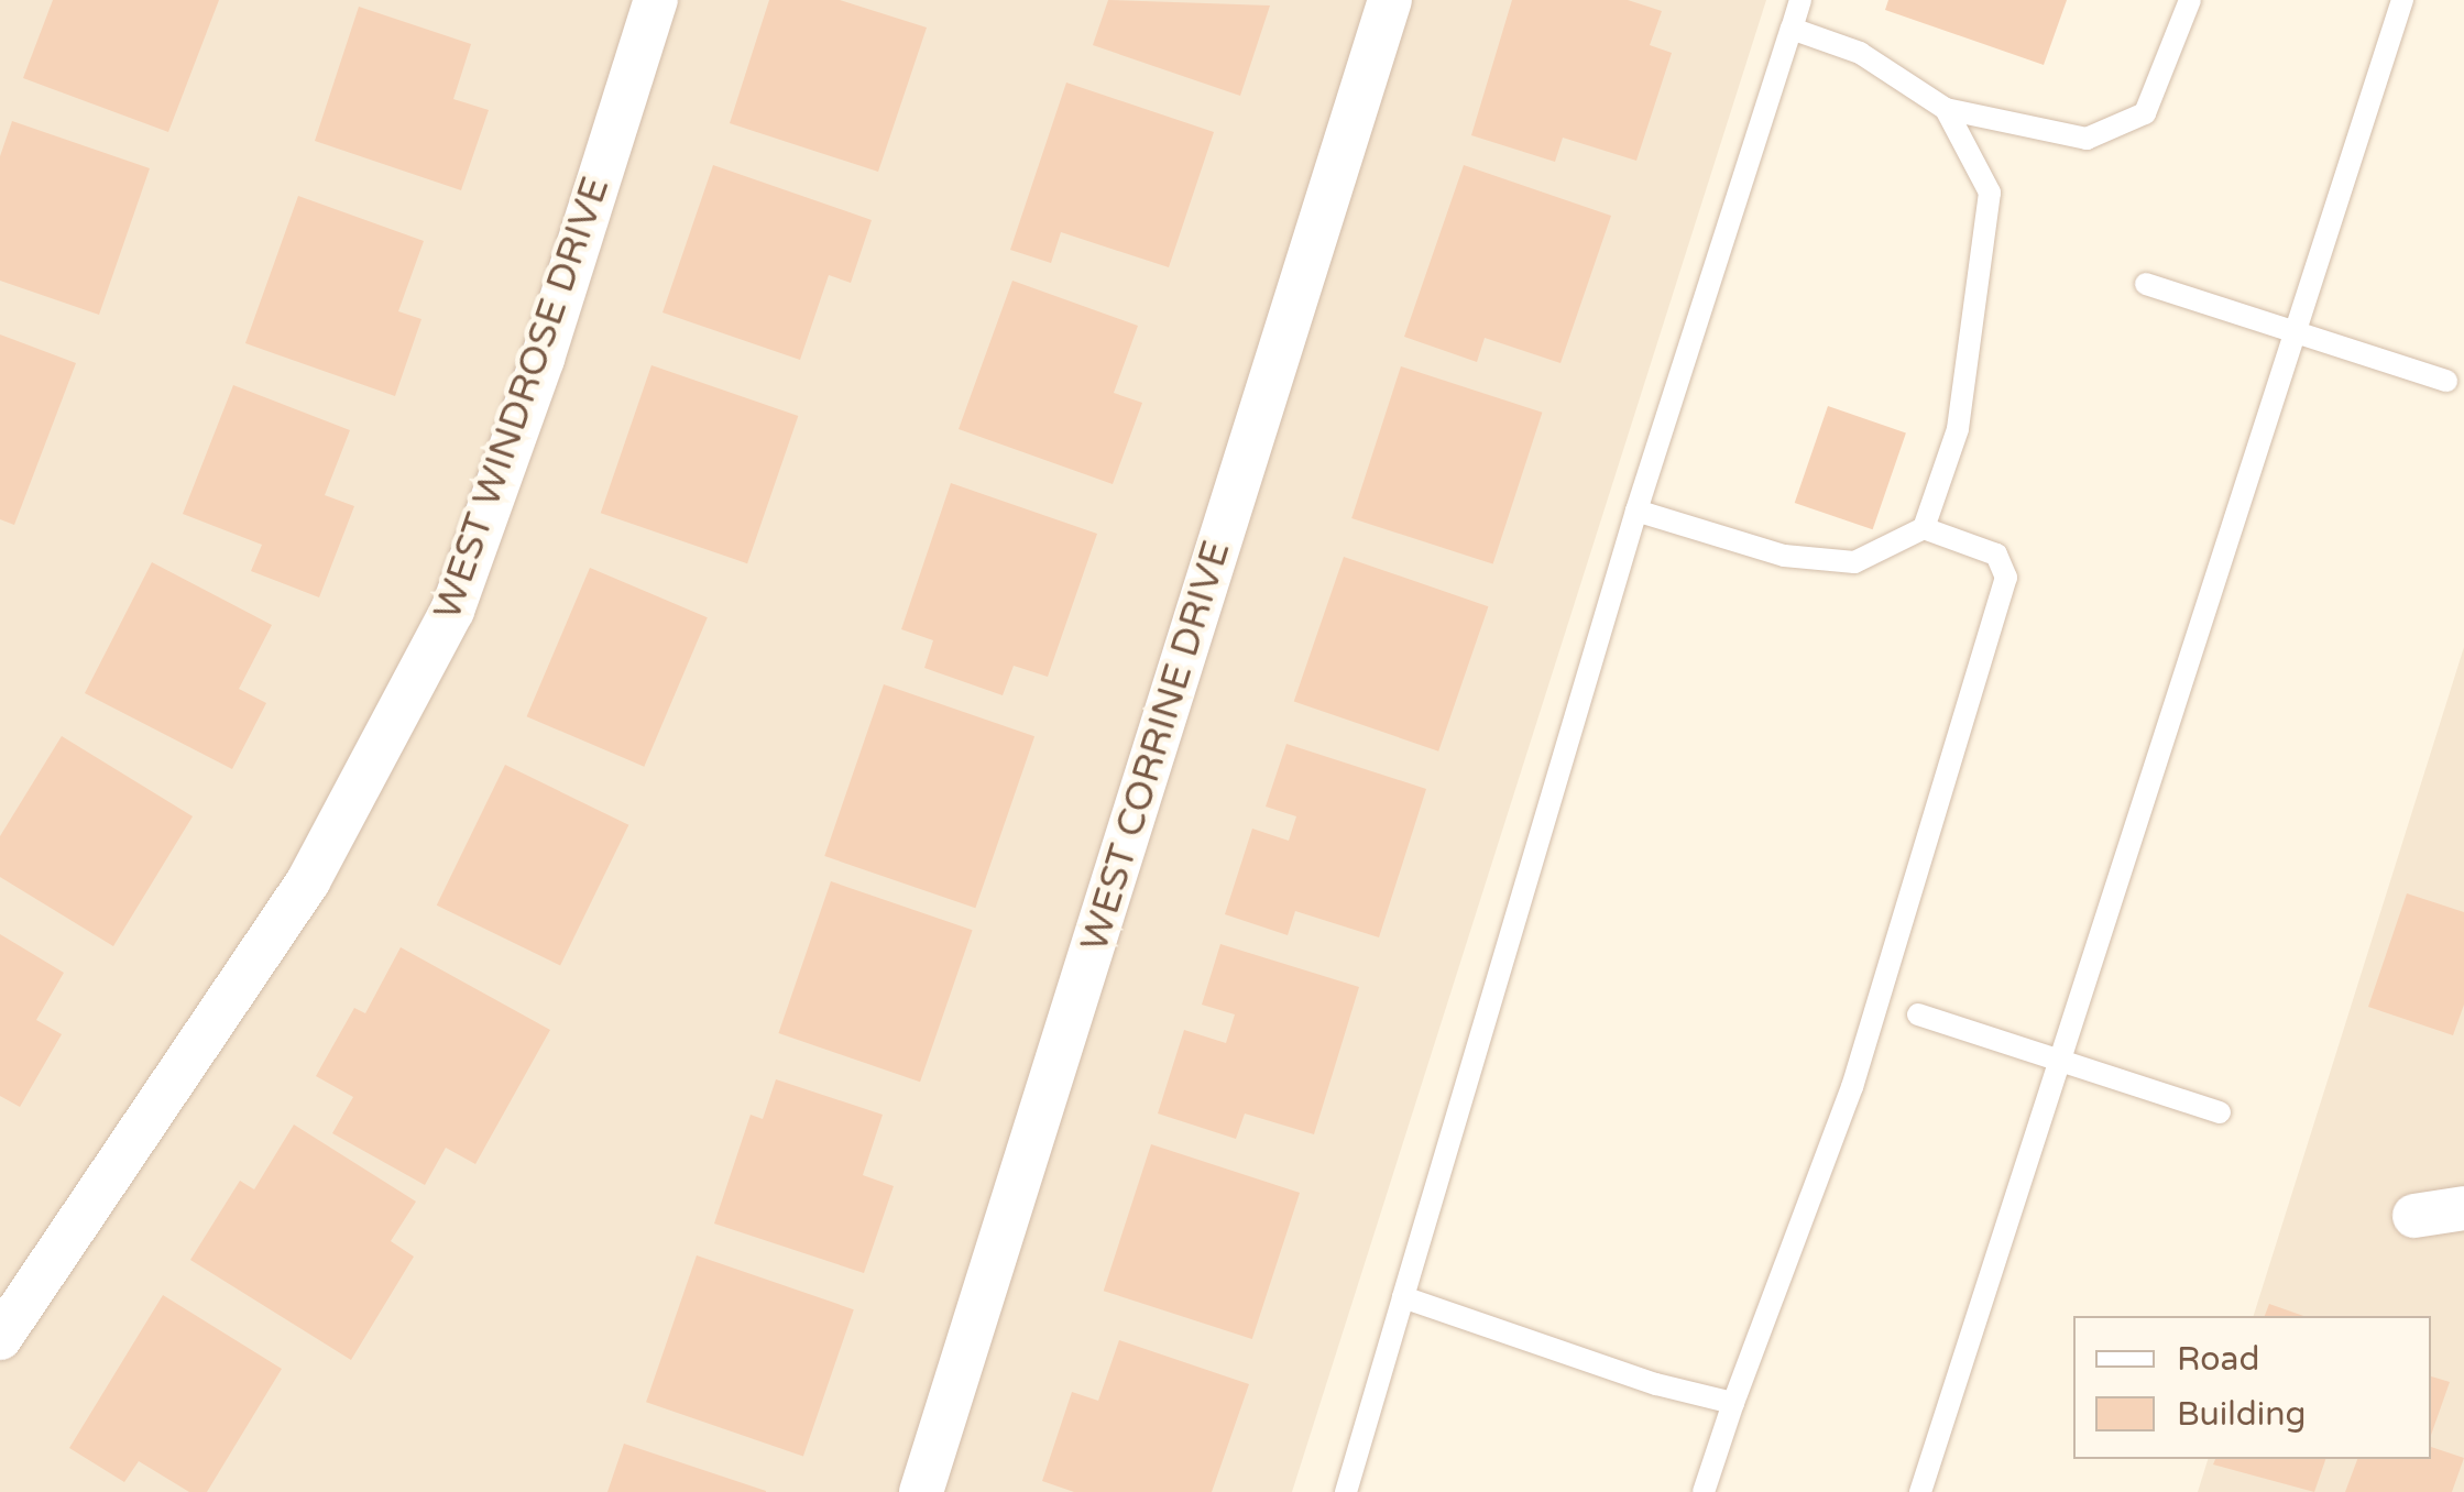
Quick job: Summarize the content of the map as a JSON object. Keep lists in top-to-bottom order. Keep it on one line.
{"streets":{"street":["WEST WINDROSE DRIVE","WEST CORRINE DRIVE"]},"legend":["Road","Building"]}
